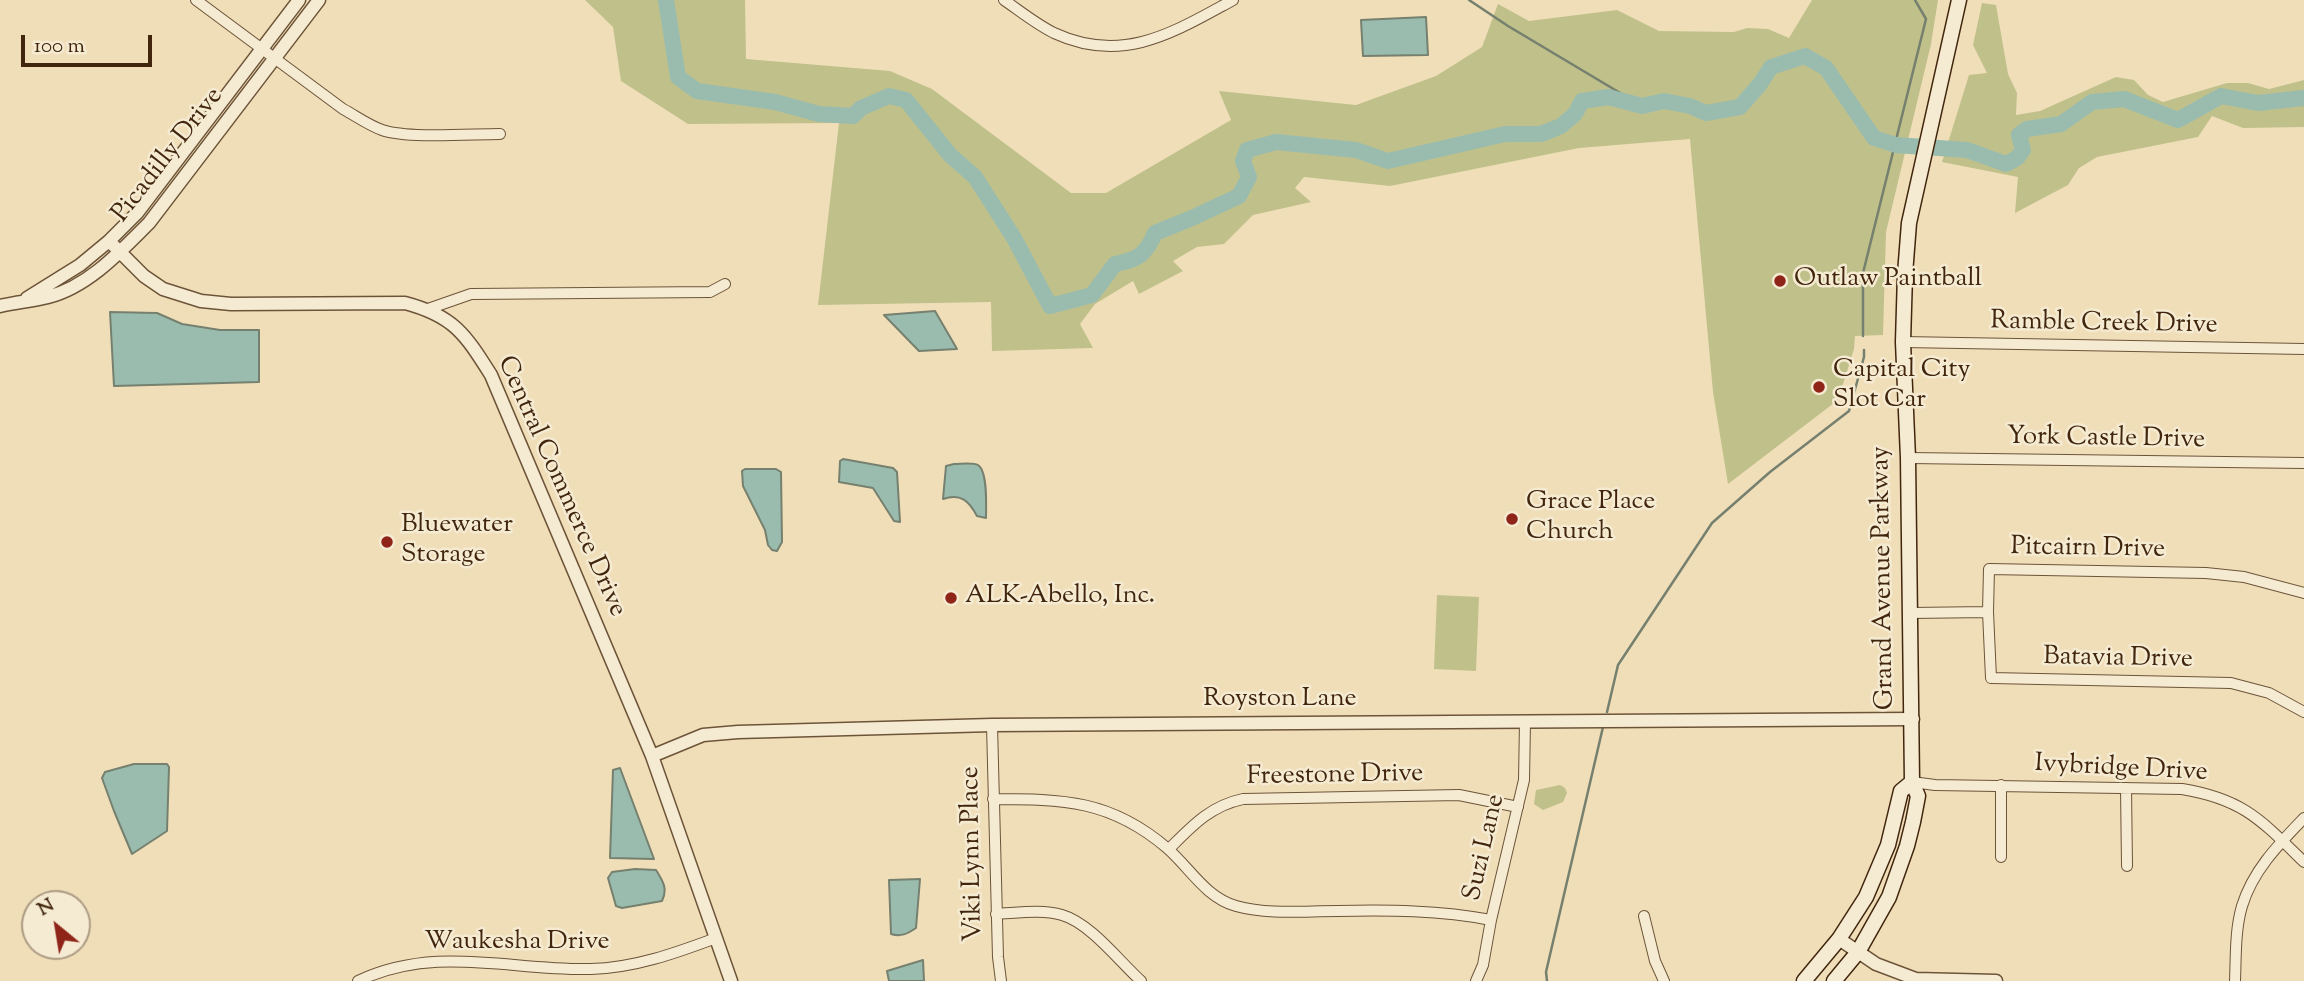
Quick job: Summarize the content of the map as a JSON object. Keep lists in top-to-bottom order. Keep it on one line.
{"streets":{"main road":["Grand Avenue Parkway"],"street":["Picadilly Drive","Ramble Creek Drive","York Castle Drive","Central Commerce Drive","Pitcairn Drive","Batavia Drive","Royston Lane","Ivybridge Drive","Freestone Drive","Suzi Lane","Viki Lynn Place","Waukesha Drive"]},"crossings":[["Picadilly Drive","Central Commerce Drive"],["Ramble Creek Drive","Grand Avenue Parkway"],["York Castle Drive","Grand Avenue Parkway"],["Central Commerce Drive","Royston Lane"],["Central Commerce Drive","Waukesha Drive"],["Pitcairn Drive","Batavia Drive"],["Grand Avenue Parkway","Royston Lane"],["Grand Avenue Parkway","Ivybridge Drive"],["Royston Lane","Suzi Lane"],["Royston Lane","Viki Lynn Place"],["Freestone Drive","Suzi Lane"]],"places":["Outlaw Paintball","Capital City Slot Car","Grace Place Church","Bluewater Storage","ALK-Abello, Inc."],"scale_bar":"100 m","north":"top left"}
